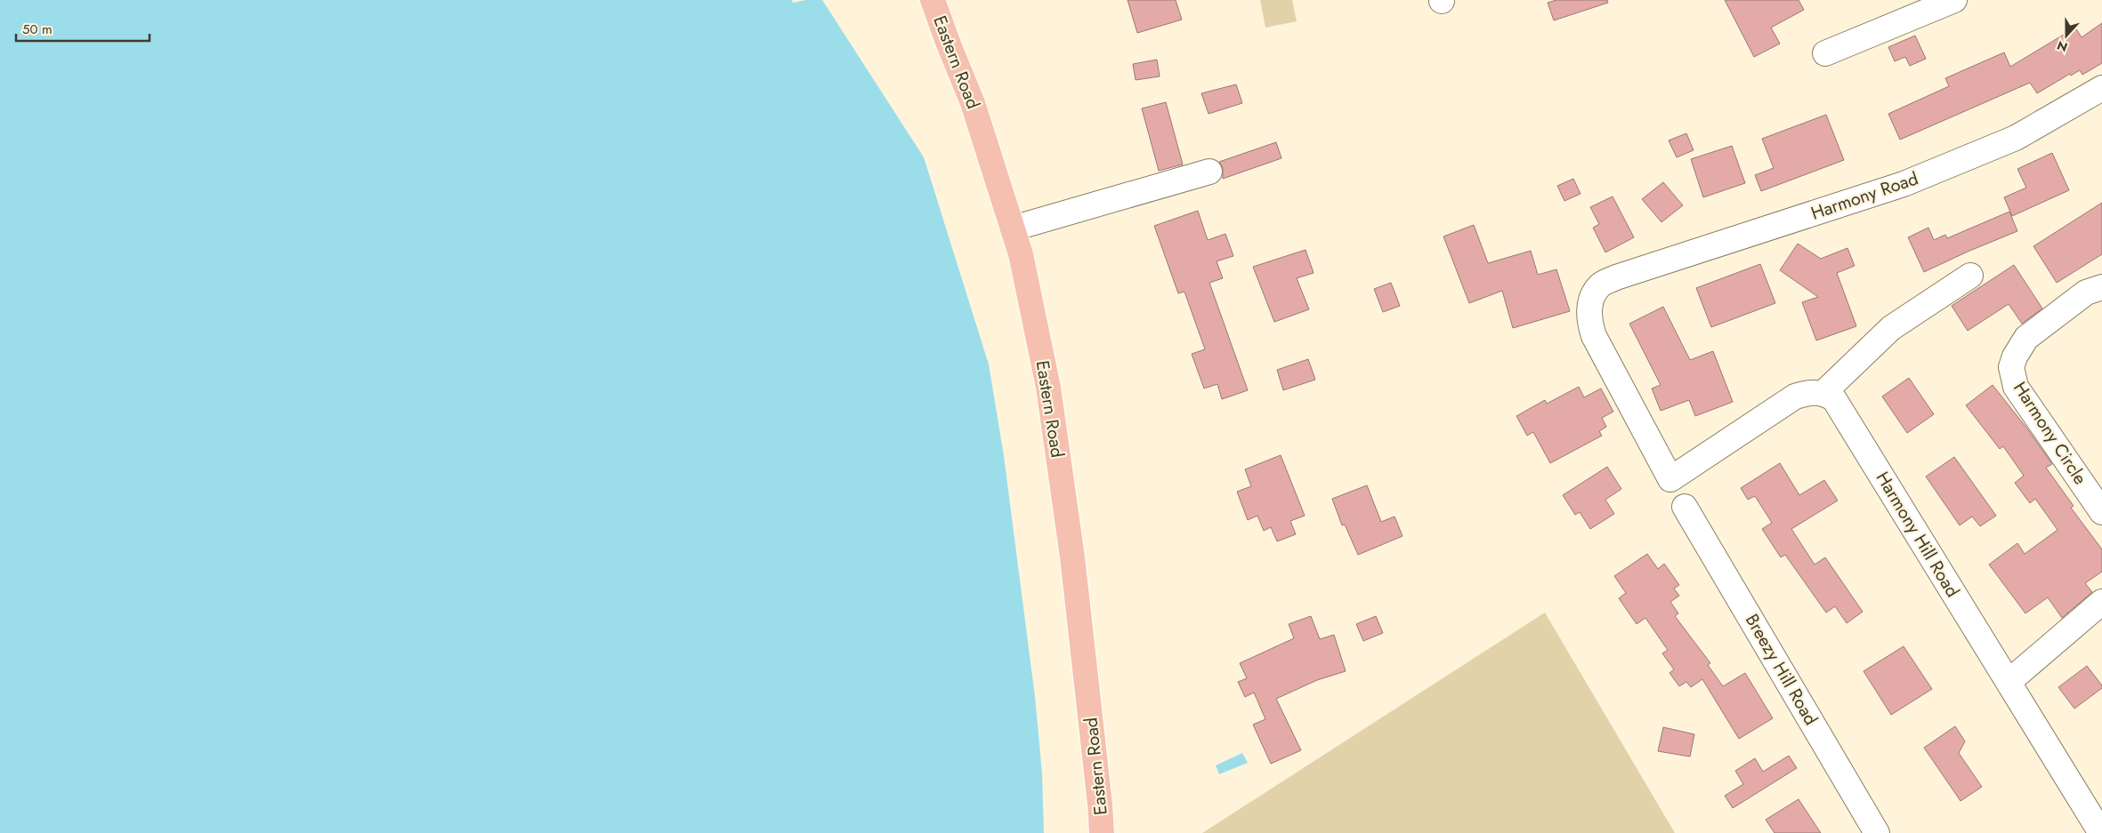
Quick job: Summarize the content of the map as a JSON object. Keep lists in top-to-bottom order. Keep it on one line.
{"streets":{"highway":["Eastern Road"],"street":["Harmony Road","Harmony Circle","Harmony Hill Road","Breezy Hill Road"]},"crossings":[["Harmony Road","Harmony Hill Road"]],"scale_bar":"50 m","north":"bottom"}
